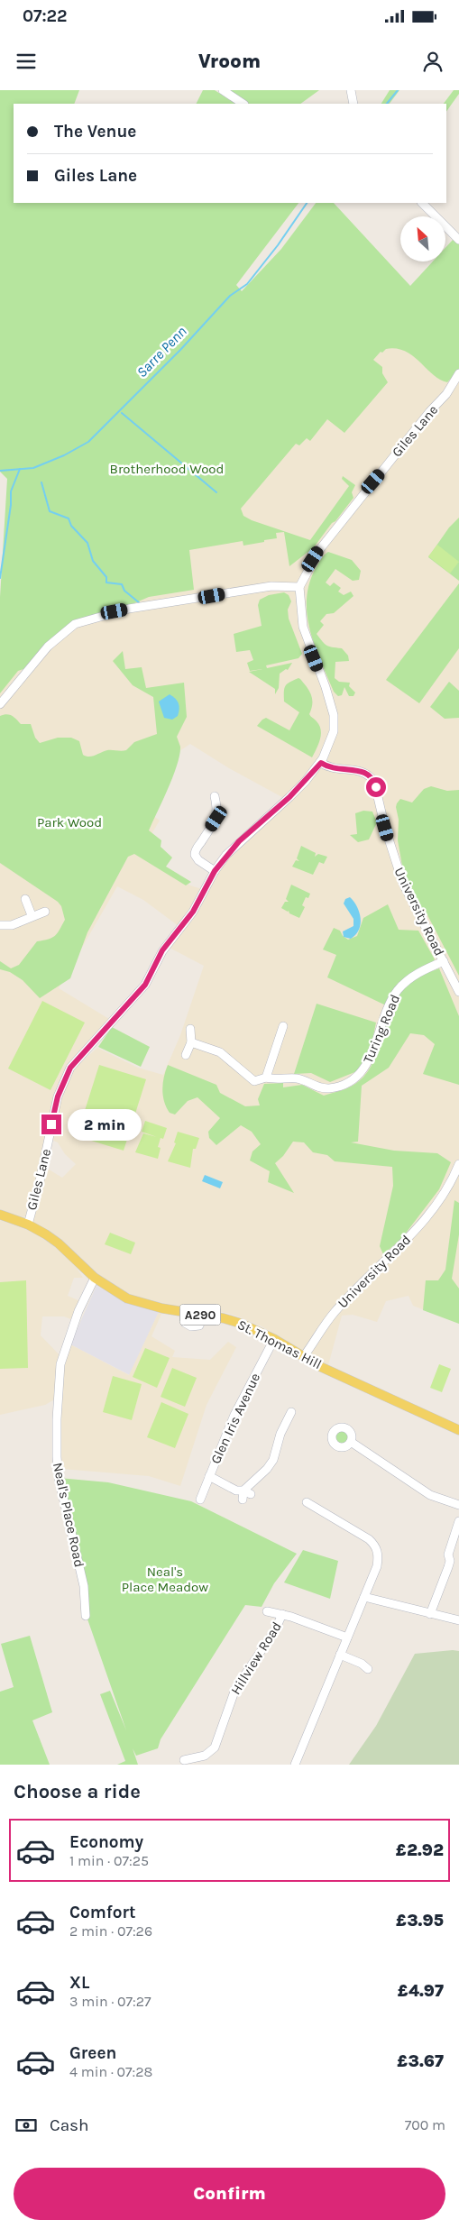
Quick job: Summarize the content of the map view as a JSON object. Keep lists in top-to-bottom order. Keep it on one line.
{"streets":{"main road":["A290","St. Thomas Hill"],"street":["Giles Lane","University Road","Turing Road","Glen Iris Avenue","Neal's Place Road","Hillview Road"]},"crossings":[["Giles Lane","University Road"],["Giles Lane","A290"],["University Road","Turing Road"],["University Road","St. Thomas Hill"],["A290","St. Thomas Hill"],["A290","Neal's Place Road"],["St. Thomas Hill","Glen Iris Avenue"],["St. Thomas Hill","Neal's Place Road"]],"water":["Sarre Penn"],"parks":["Brotherhood Wood","Park Wood","Neal's Place Meadow"],"north":"top left","page":{"status":"07:22","header":"Vroom","banner":["The Venue","Giles Lane"],"bubble":"2 min","heading":"Choose a ride","list":[{"name":"Economy","note":"1 min · 07:25","value":"£2.92"},{"name":"Comfort","note":"2 min · 07:26","value":"£3.95"},{"name":"XL","note":"3 min · 07:27","value":"£4.97"},{"name":"Green","note":"4 min · 07:28","value":"£3.67"}],"pay":["Cash","700 m"],"buttons":"Confirm"}}
